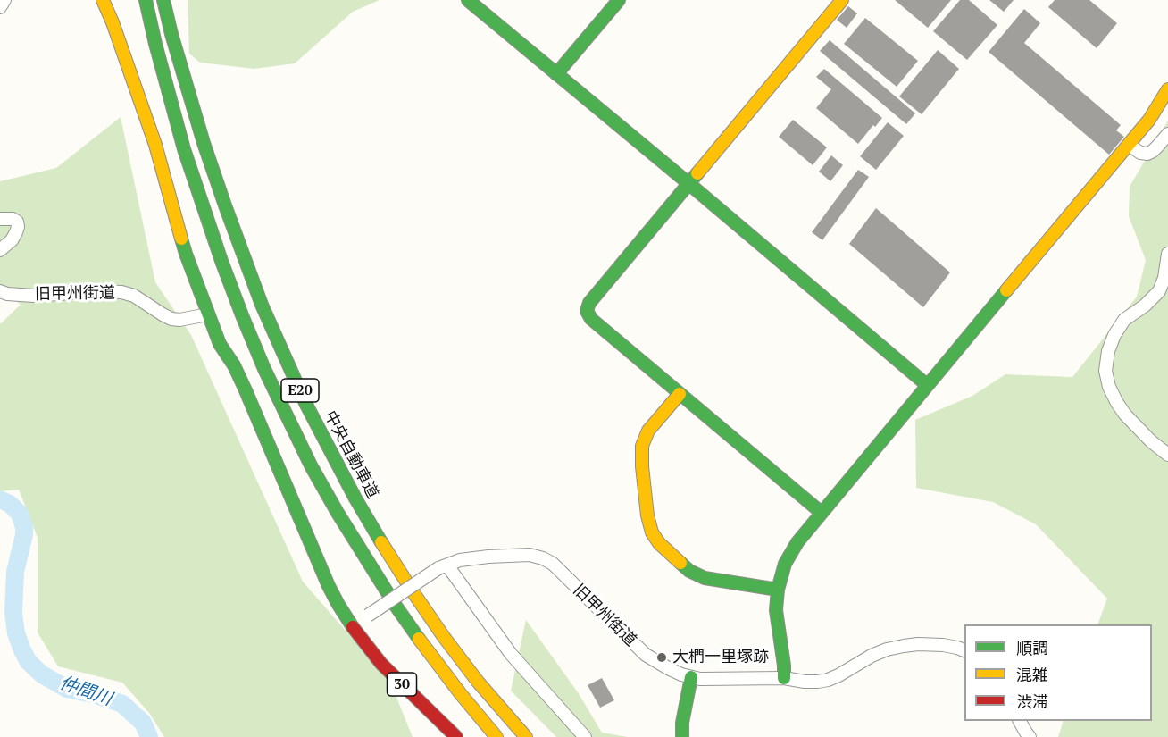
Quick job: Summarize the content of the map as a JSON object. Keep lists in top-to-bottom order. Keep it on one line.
{"streets":{"main road":["E20","中央自動車道","30"],"street":["旧甲州街道"]},"crossings":[["旧甲州街道","30"]],"water":["仲間川"],"places":["大椚一里塚跡"],"legend":["順調","混雑","渋滞"]}
